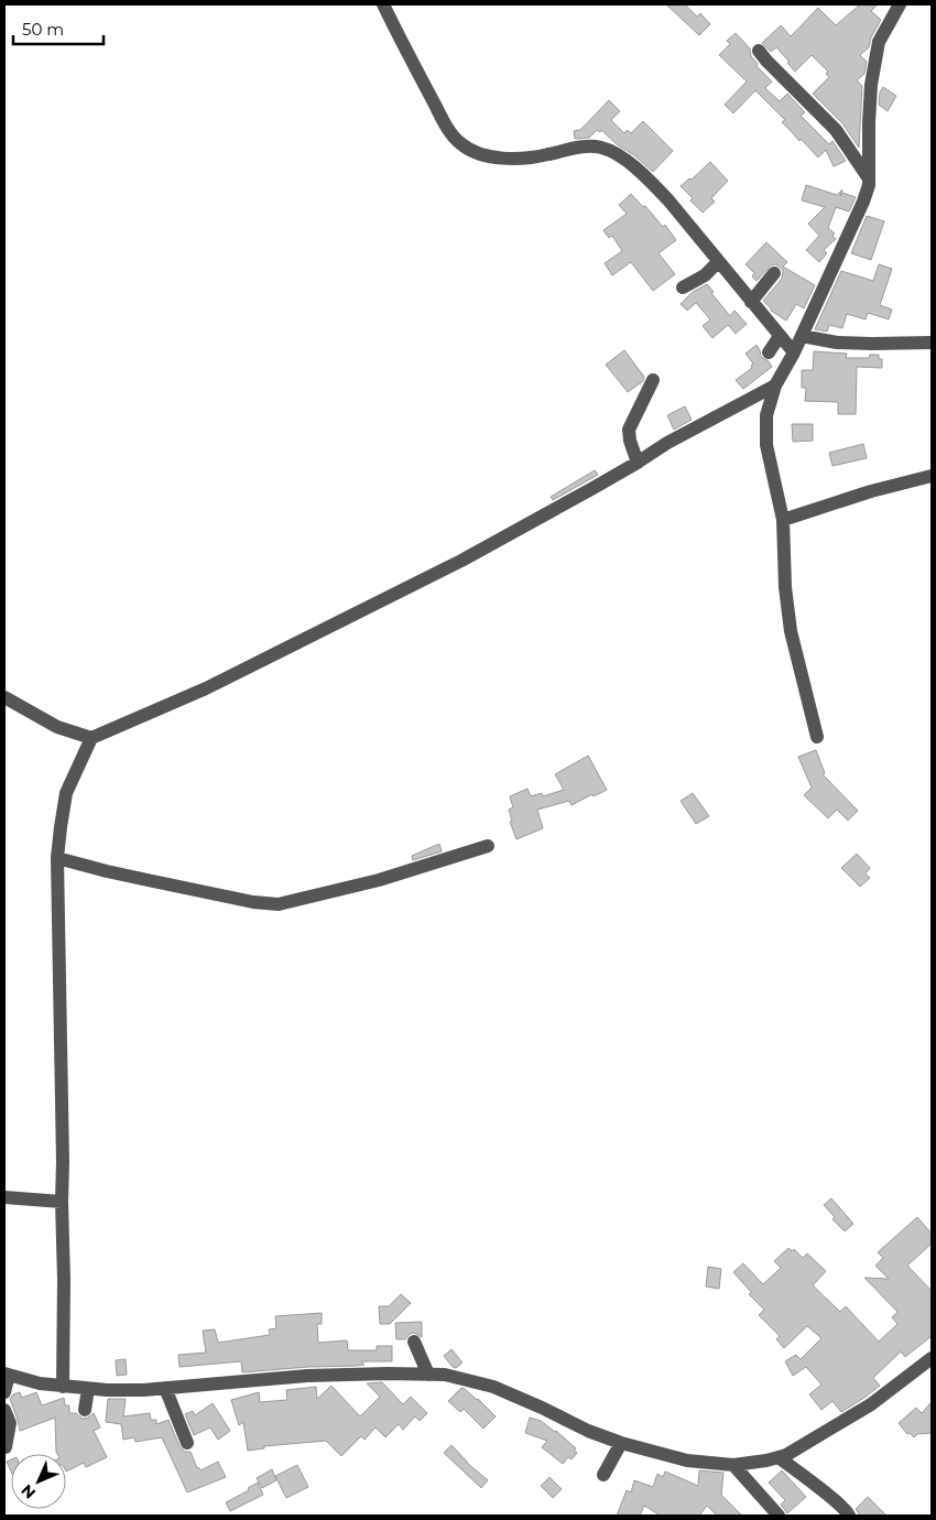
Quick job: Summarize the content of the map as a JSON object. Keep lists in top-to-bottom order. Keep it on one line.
{"scale_bar":"50 m","north":"bottom left"}
